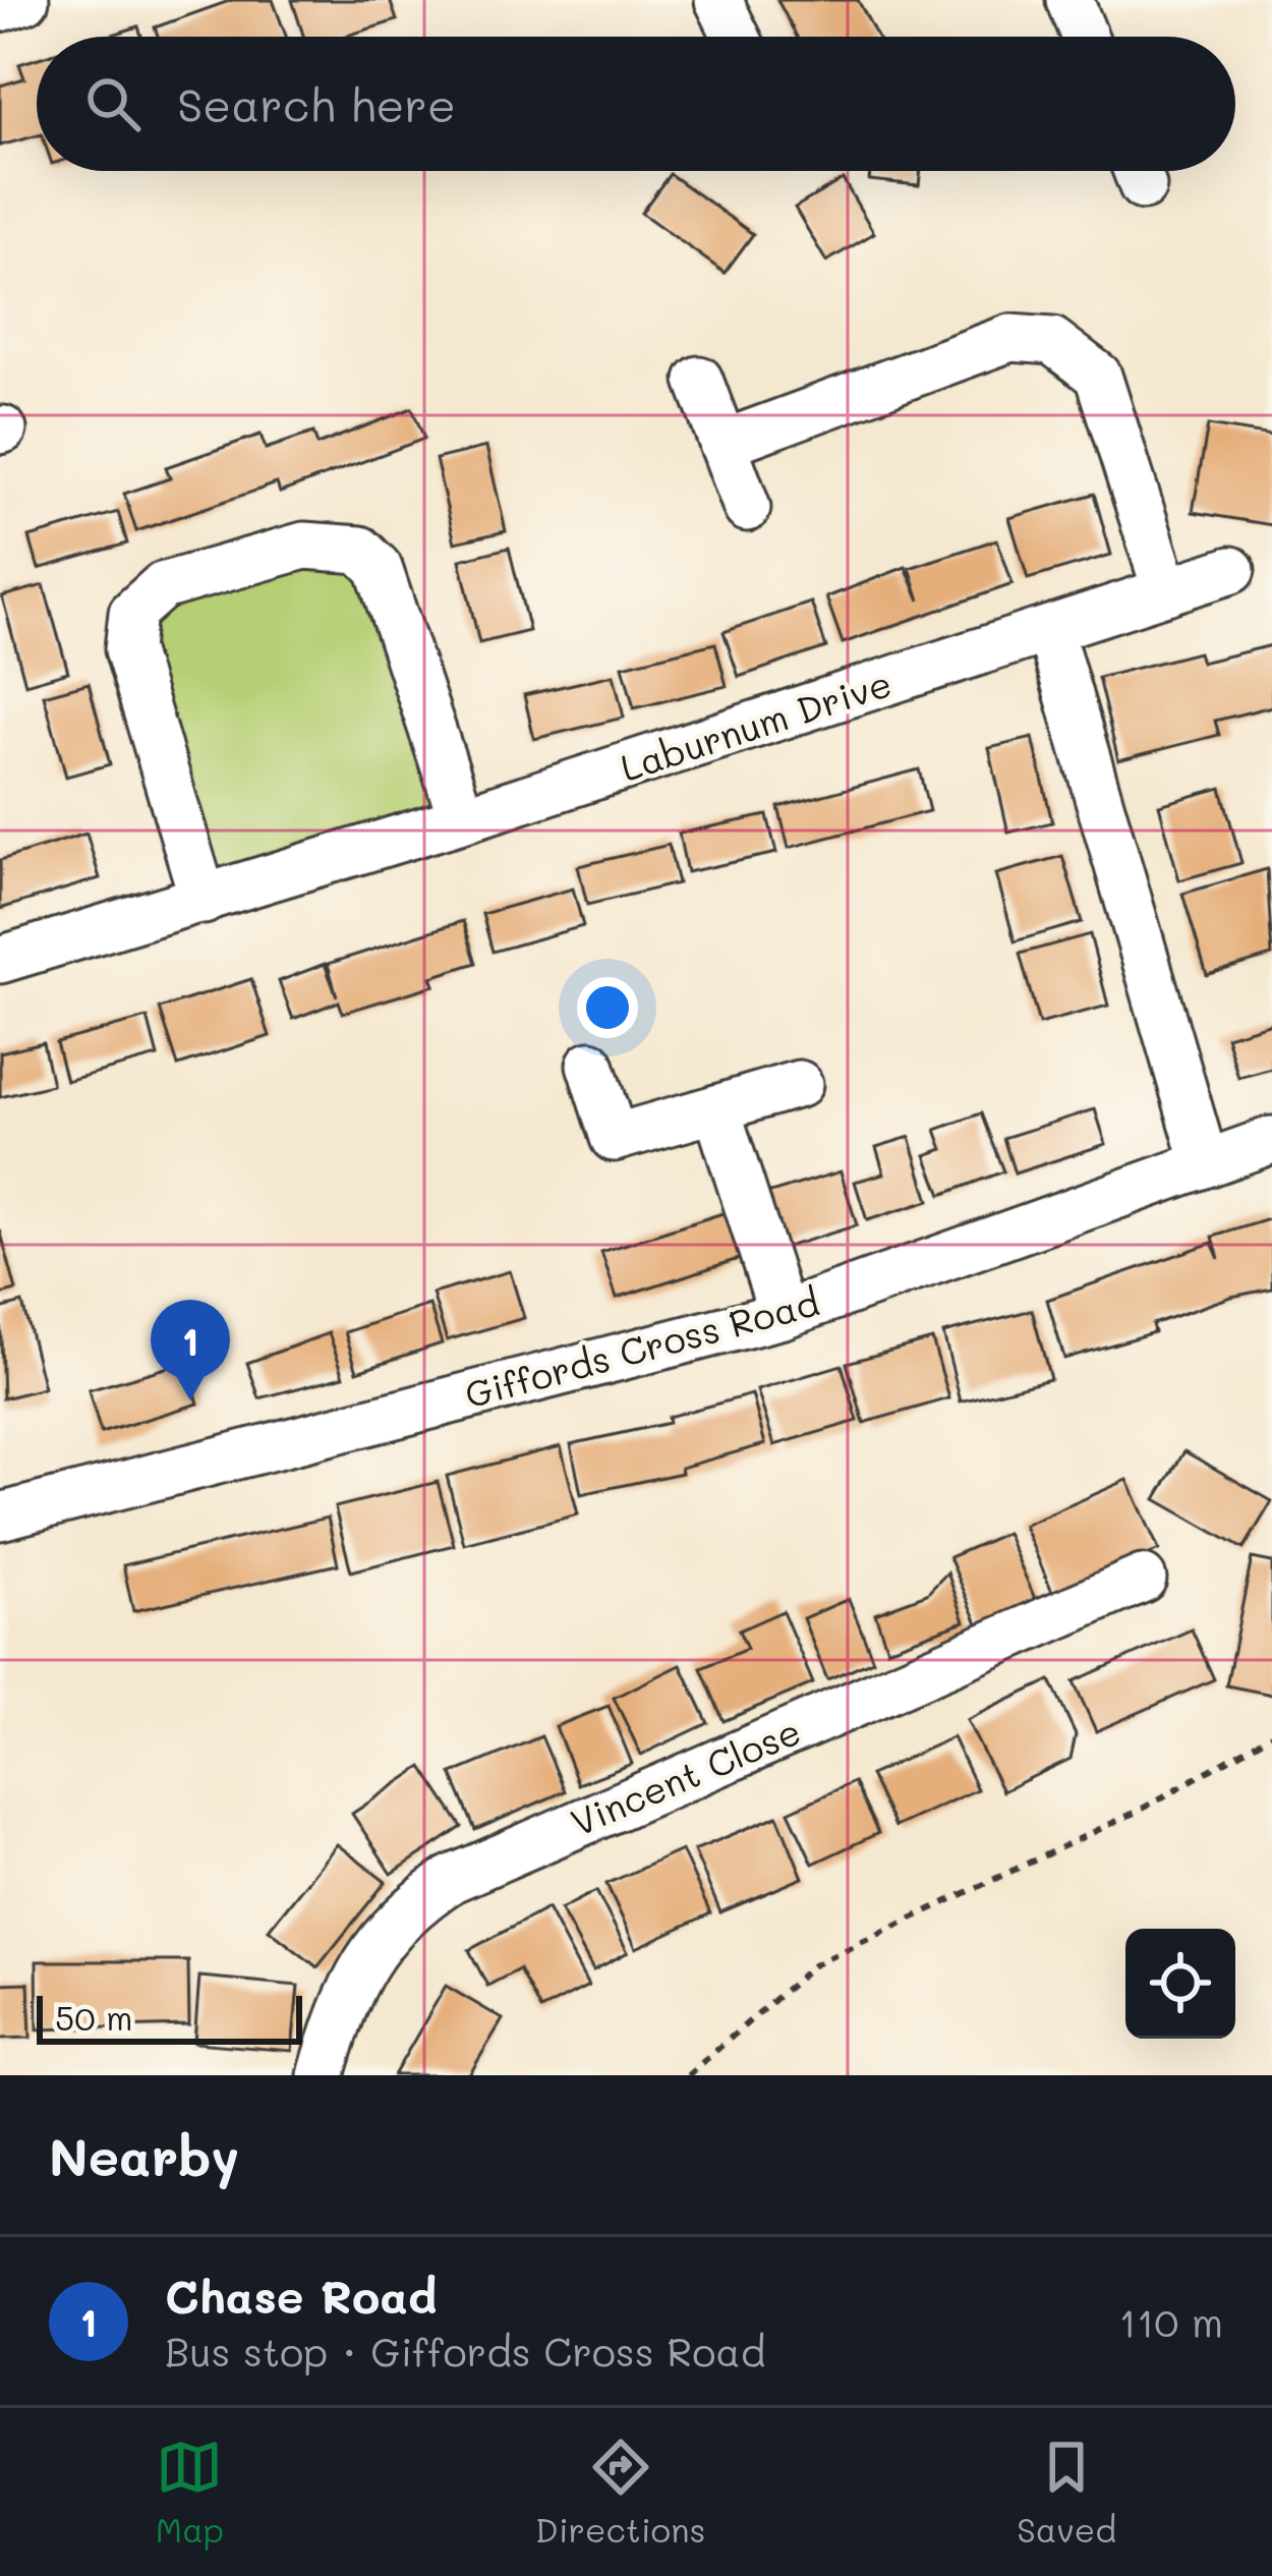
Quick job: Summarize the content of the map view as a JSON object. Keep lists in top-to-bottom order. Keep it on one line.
{"streets":{"street":["Laburnum Drive","Giffords Cross Road","Vincent Close"]},"scale_bar":"50 m","page":{"search":"Search here","pins":"1","scale":"50 m","heading":"Nearby","list":[{"mark":"1","name":"Chase Road","note":"Bus stop · Giffords Cross Road","value":"110 m"}],"nav":["Map","Directions","Saved"]}}
